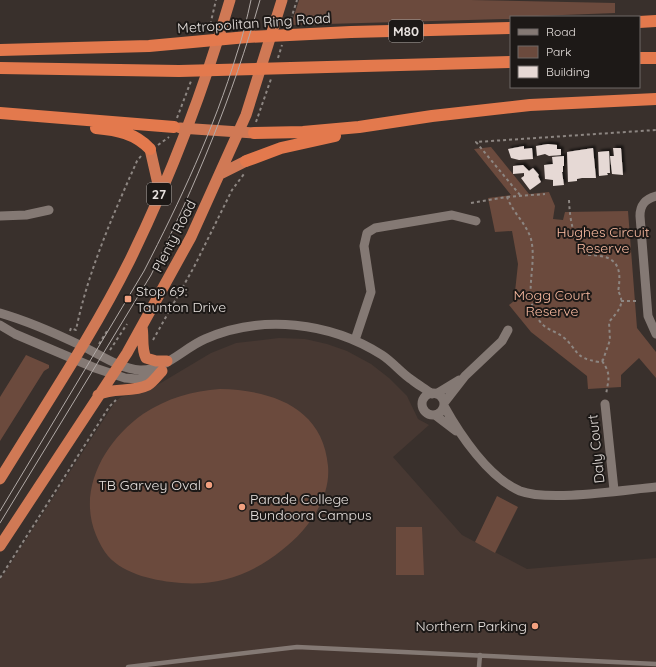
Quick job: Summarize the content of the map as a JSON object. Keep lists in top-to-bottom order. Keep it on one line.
{"streets":{"highway":["Metropolitan Ring Road","M80","27","Plenty Road"],"street":["Daly Court"]},"parks":["Hughes Circuit Reserve","Mogg Court Reserve"],"places":{"transit":["Stop 69: Taunton Drive"],"other":["TB Garvey Oval","Parade College Bundoora Campus","Northern Parking"]},"legend":["Road","Park","Building"]}
